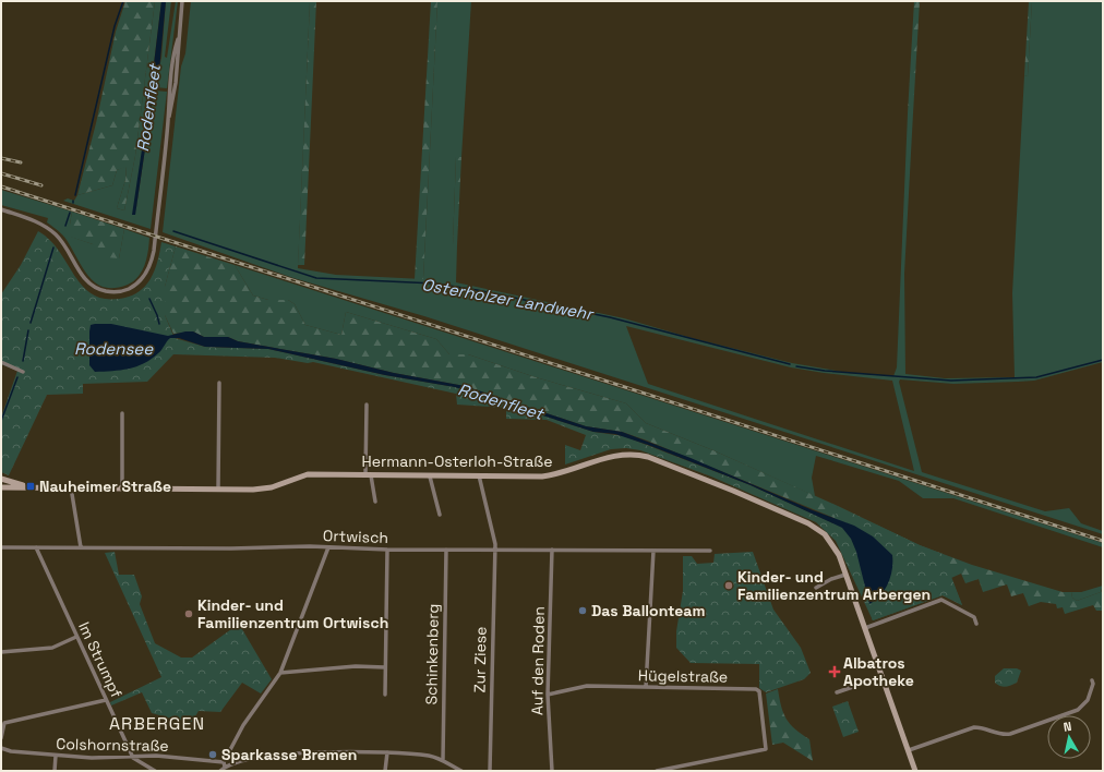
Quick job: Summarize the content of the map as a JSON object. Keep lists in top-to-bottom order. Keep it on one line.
{"streets":{"street":["Hermann-Osterloh-Straße","Ortwisch","Schinkenberg","Im Strumpf","Zur Ziese","Auf den Roden","Hügelstraße","Colshornstraße"]},"crossings":[["Hermann-Osterloh-Straße","Zur Ziese"],["Ortwisch","Schinkenberg"],["Ortwisch","Im Strumpf"],["Ortwisch","Zur Ziese"],["Ortwisch","Auf den Roden"],["Im Strumpf","Colshornstraße"],["Auf den Roden","Hügelstraße"]],"districts":["ARBERGEN"],"water":["Rodenfleet","Osterholzer Landwehr","Rodensee"],"places":{"transit":["Nauheimer Straße"],"other":["Kinder- und Familienzentrum Arbergen","Das Ballonteam","Kinder- und Familienzentrum Ortwisch","Sparkasse Bremen"],"health":["Albatros Apotheke"]},"north":"top"}
